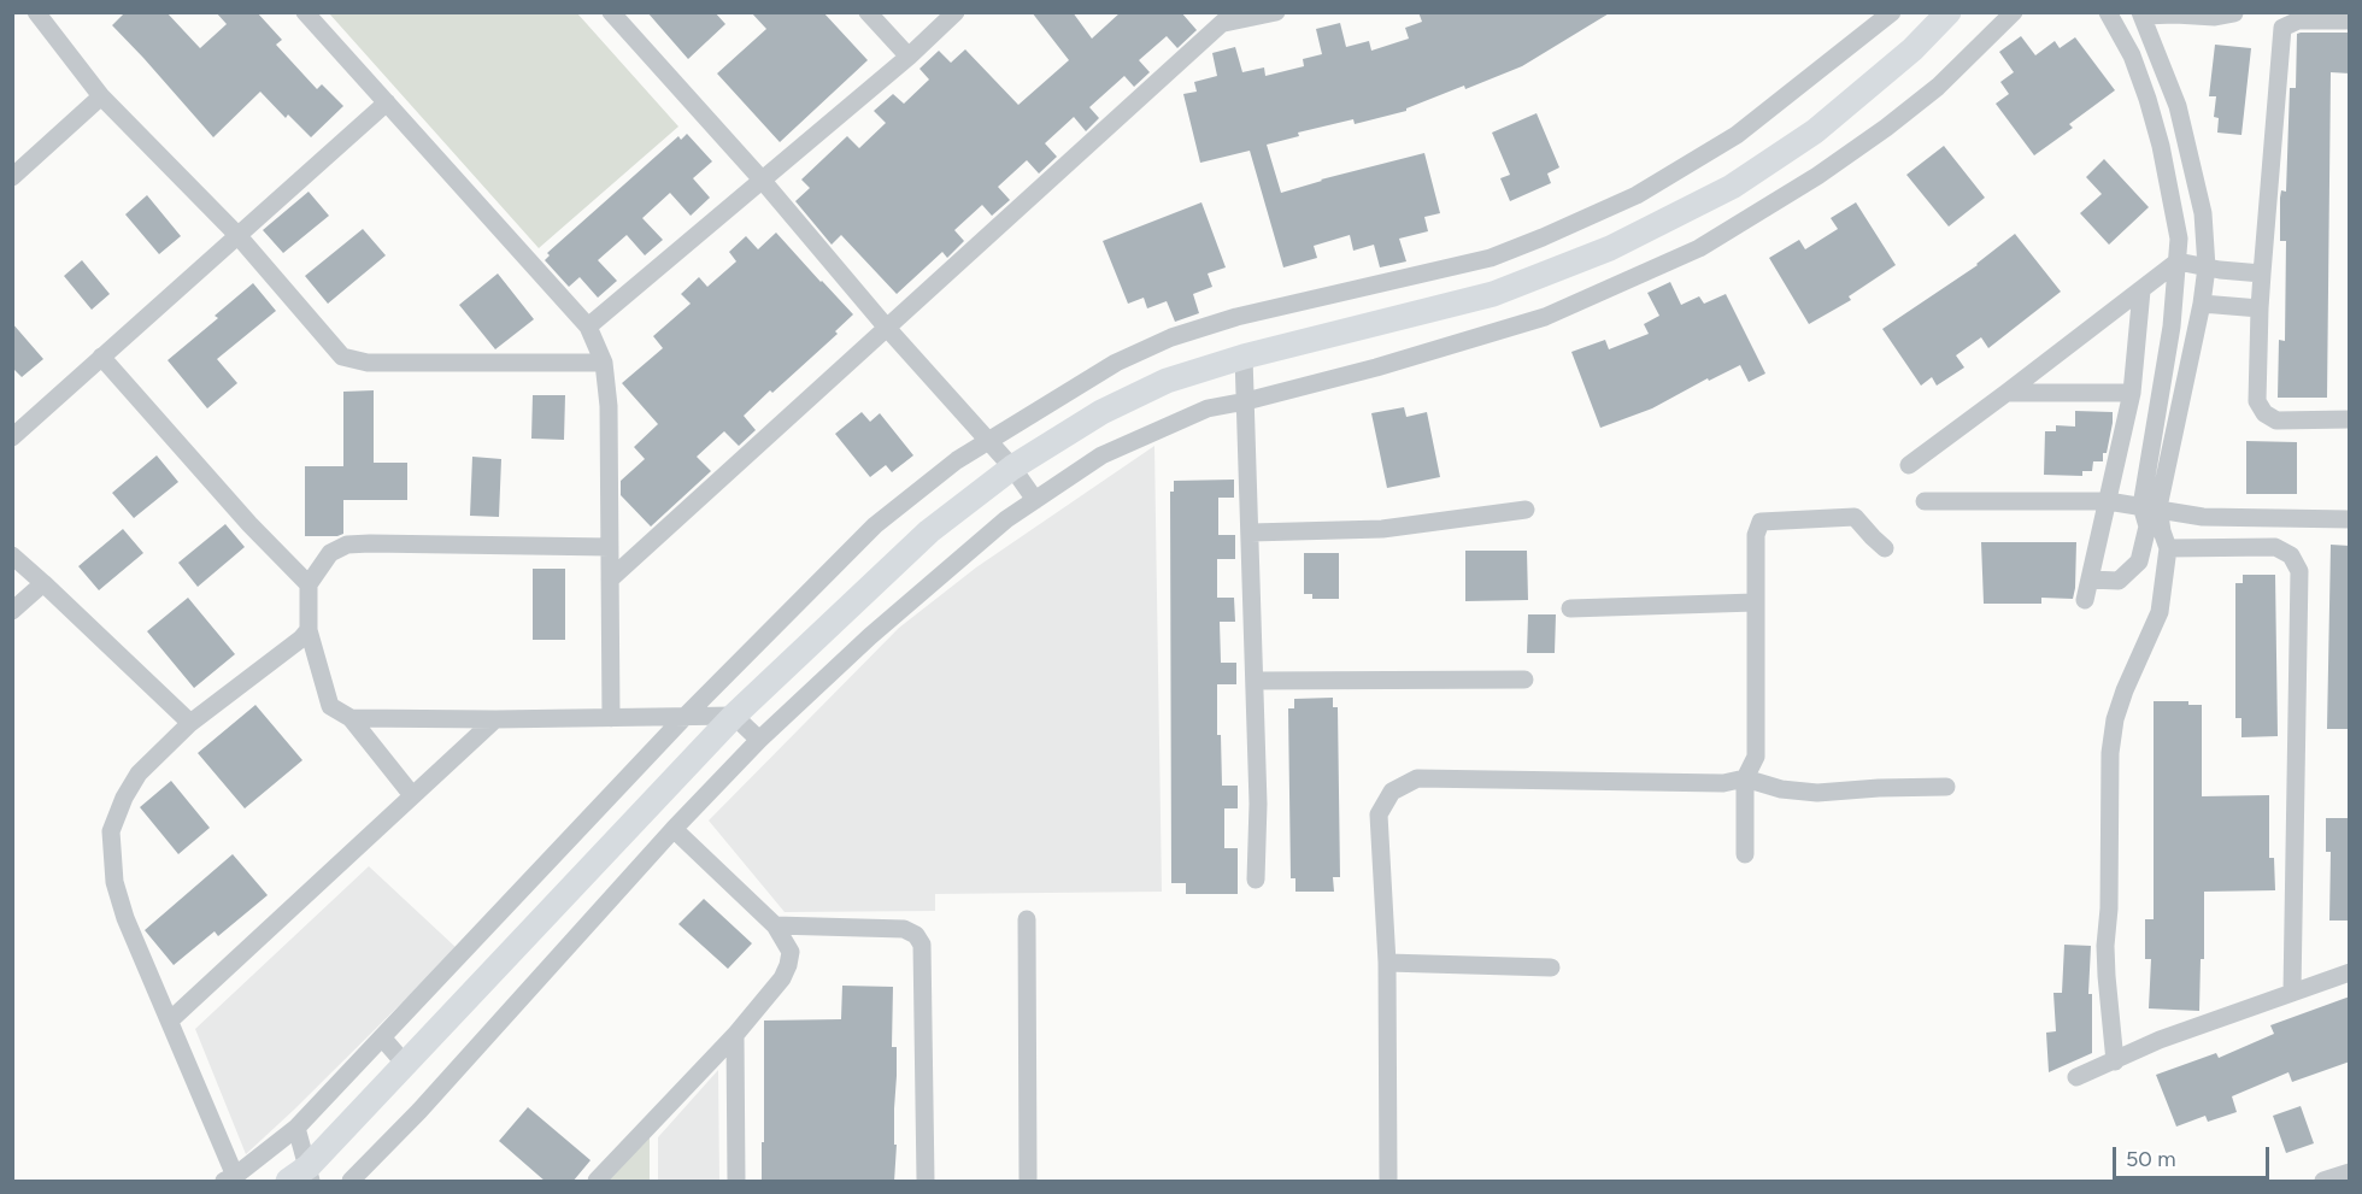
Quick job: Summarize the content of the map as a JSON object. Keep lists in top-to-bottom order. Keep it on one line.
{"scale_bar":"50 m"}
